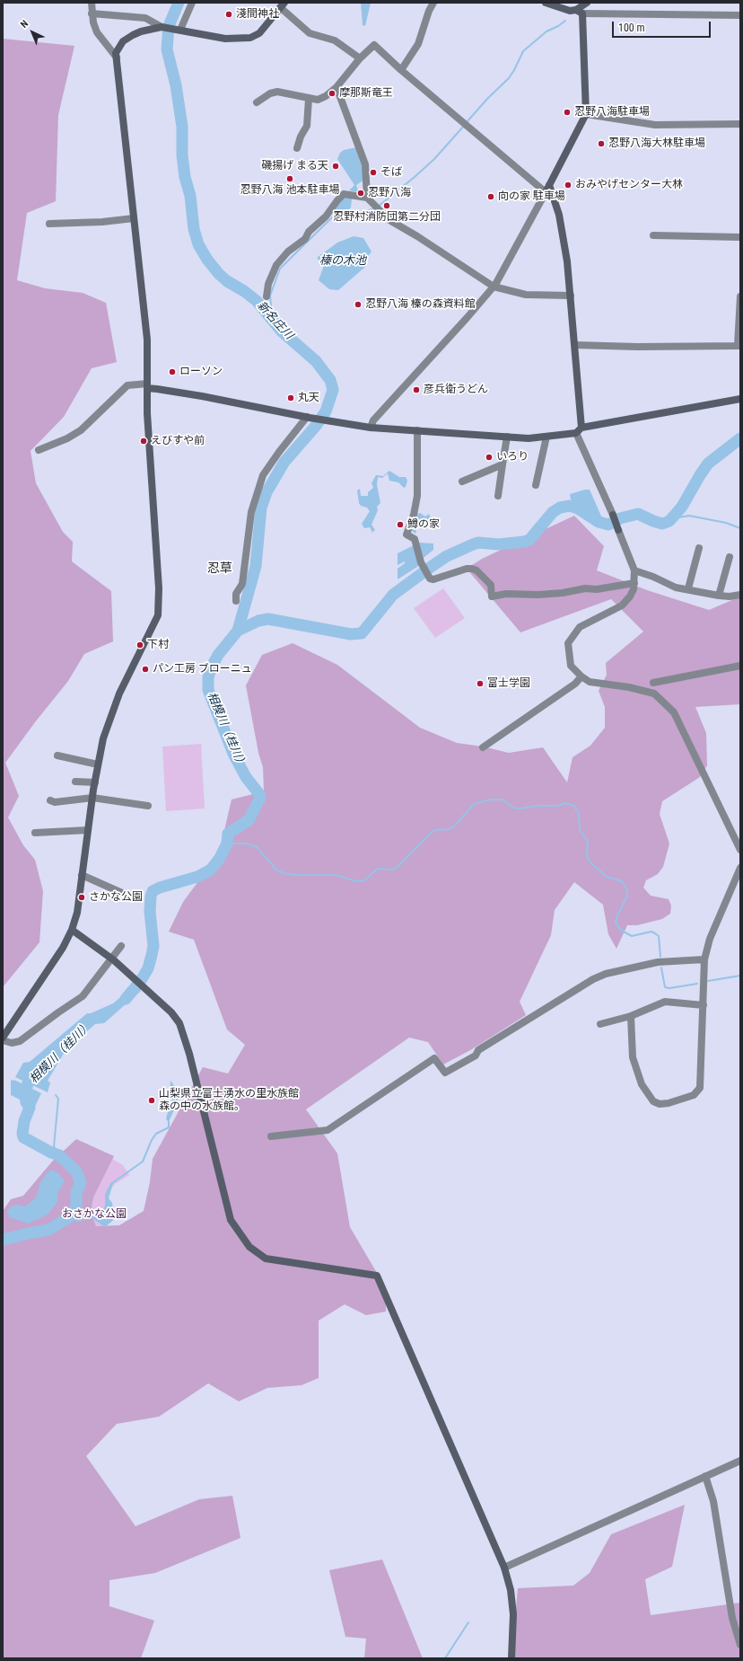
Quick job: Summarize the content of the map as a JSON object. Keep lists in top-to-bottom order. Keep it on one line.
{"districts":["忍草"],"water":["榛の木池","新名庄川","相模川（桂川）"],"parks":["おさかな公園"],"places":["淺間神社","摩那斯竜王","忍野八海駐車場","忍野八海大林駐車場","磯揚げ まる天","そば","忍野八海 池本駐車場","おみやげセンター大林","忍野八海","向の家 駐車場","忍野村消防団第二分団","忍野八海 榛の森資料館","ローソン","彦兵衛うどん","丸天","えびすや前","いろり","鱒の家","下村","パン工房 ブローニュ","富士学園","さかな公園","山梨県立富士湧水の里水族館 森の中の水族館。"],"scale_bar":"100 m","north":"top left"}
